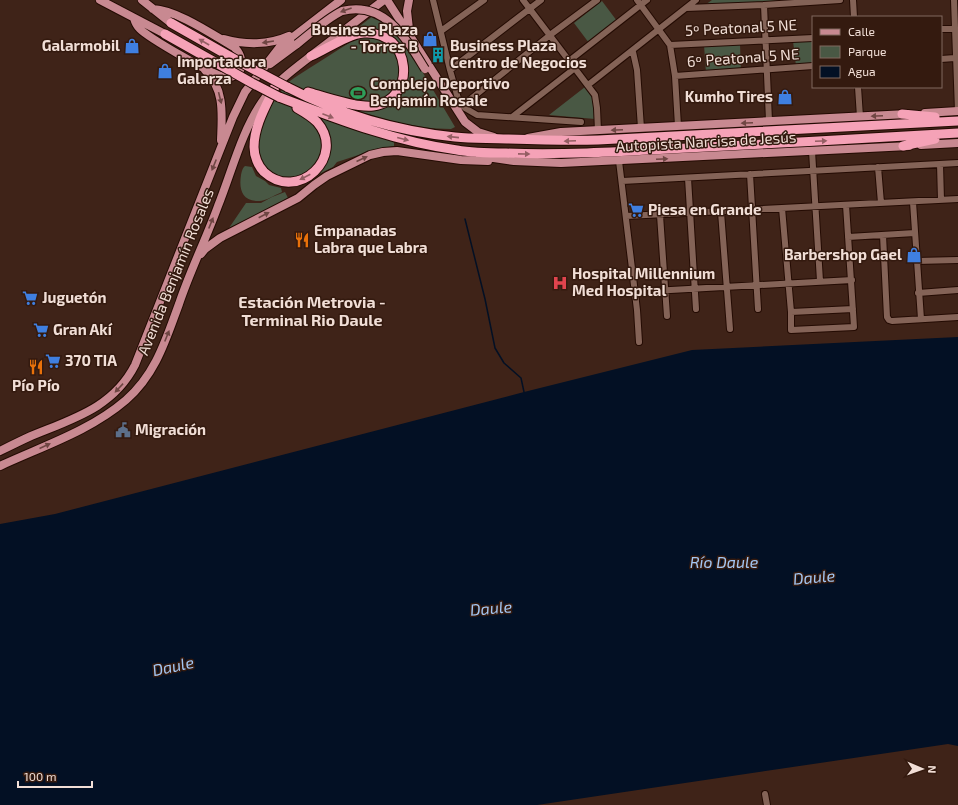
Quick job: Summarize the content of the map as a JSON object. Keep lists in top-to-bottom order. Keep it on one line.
{"streets":{"highway":["Autopista Narcisa de Jesús"],"main road":["Avenida Benjamín Rosales"],"street":["5º Peatonal 5 NE","6º Peatonal 5 NE"]},"districts":["Estación Metrovia - Terminal Rio Daule"],"water":["Río Daule","Daule"],"places":{"shop":["Business Plaza - Torres B","Galarmobil","Importadora Galarza","Kumho Tires","Barbershop Gael"],"building":["Business Plaza Centro de Negocios"],"sports":["Complejo Deportivo Benjamín Rosale"],"supermarket":["Piesa en Grande","Juguetón","Gran Akí","370 TIA"],"restaurant":["Empanadas Labra que Labra","Pío Pío"],"hospital":["Hospital Millennium Med Hospital"],"public building":["Migración"]},"legend":["Calle","Parque","Agua"],"scale_bar":"100 m","north":"right"}
